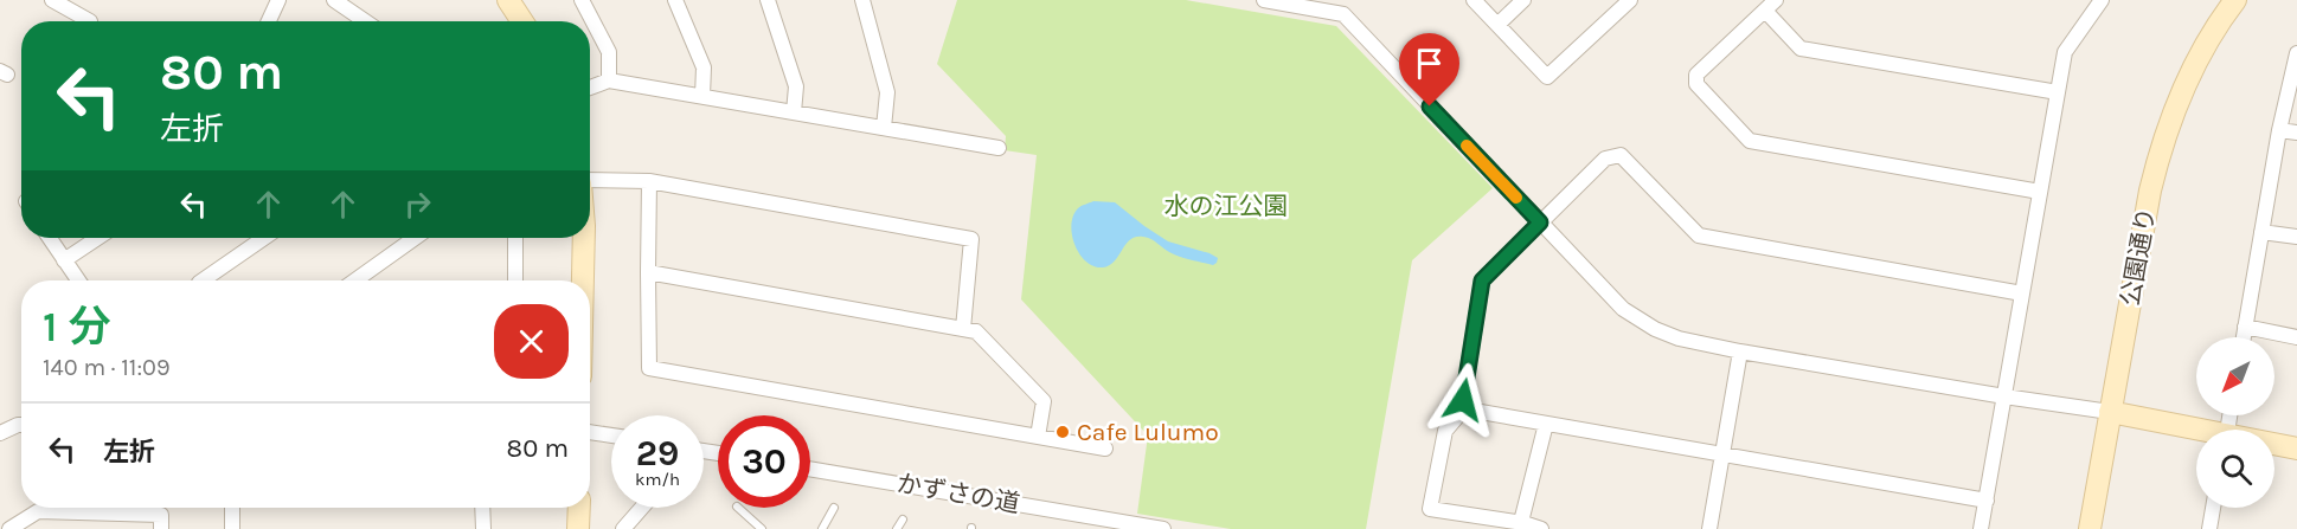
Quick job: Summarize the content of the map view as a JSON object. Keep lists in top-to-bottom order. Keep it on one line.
{"streets":{"street":["公園通り","かずさの道"]},"parks":["水の江公園"],"places":["Cafe Lulumo"],"north":"bottom left","page":{"turn":["80 m","左折"],"heading":["1 分","140 m · 11:09"],"list":[{"name":"左折","value":"80 m"}],"speed":"29 km/h","limit":"30"}}
